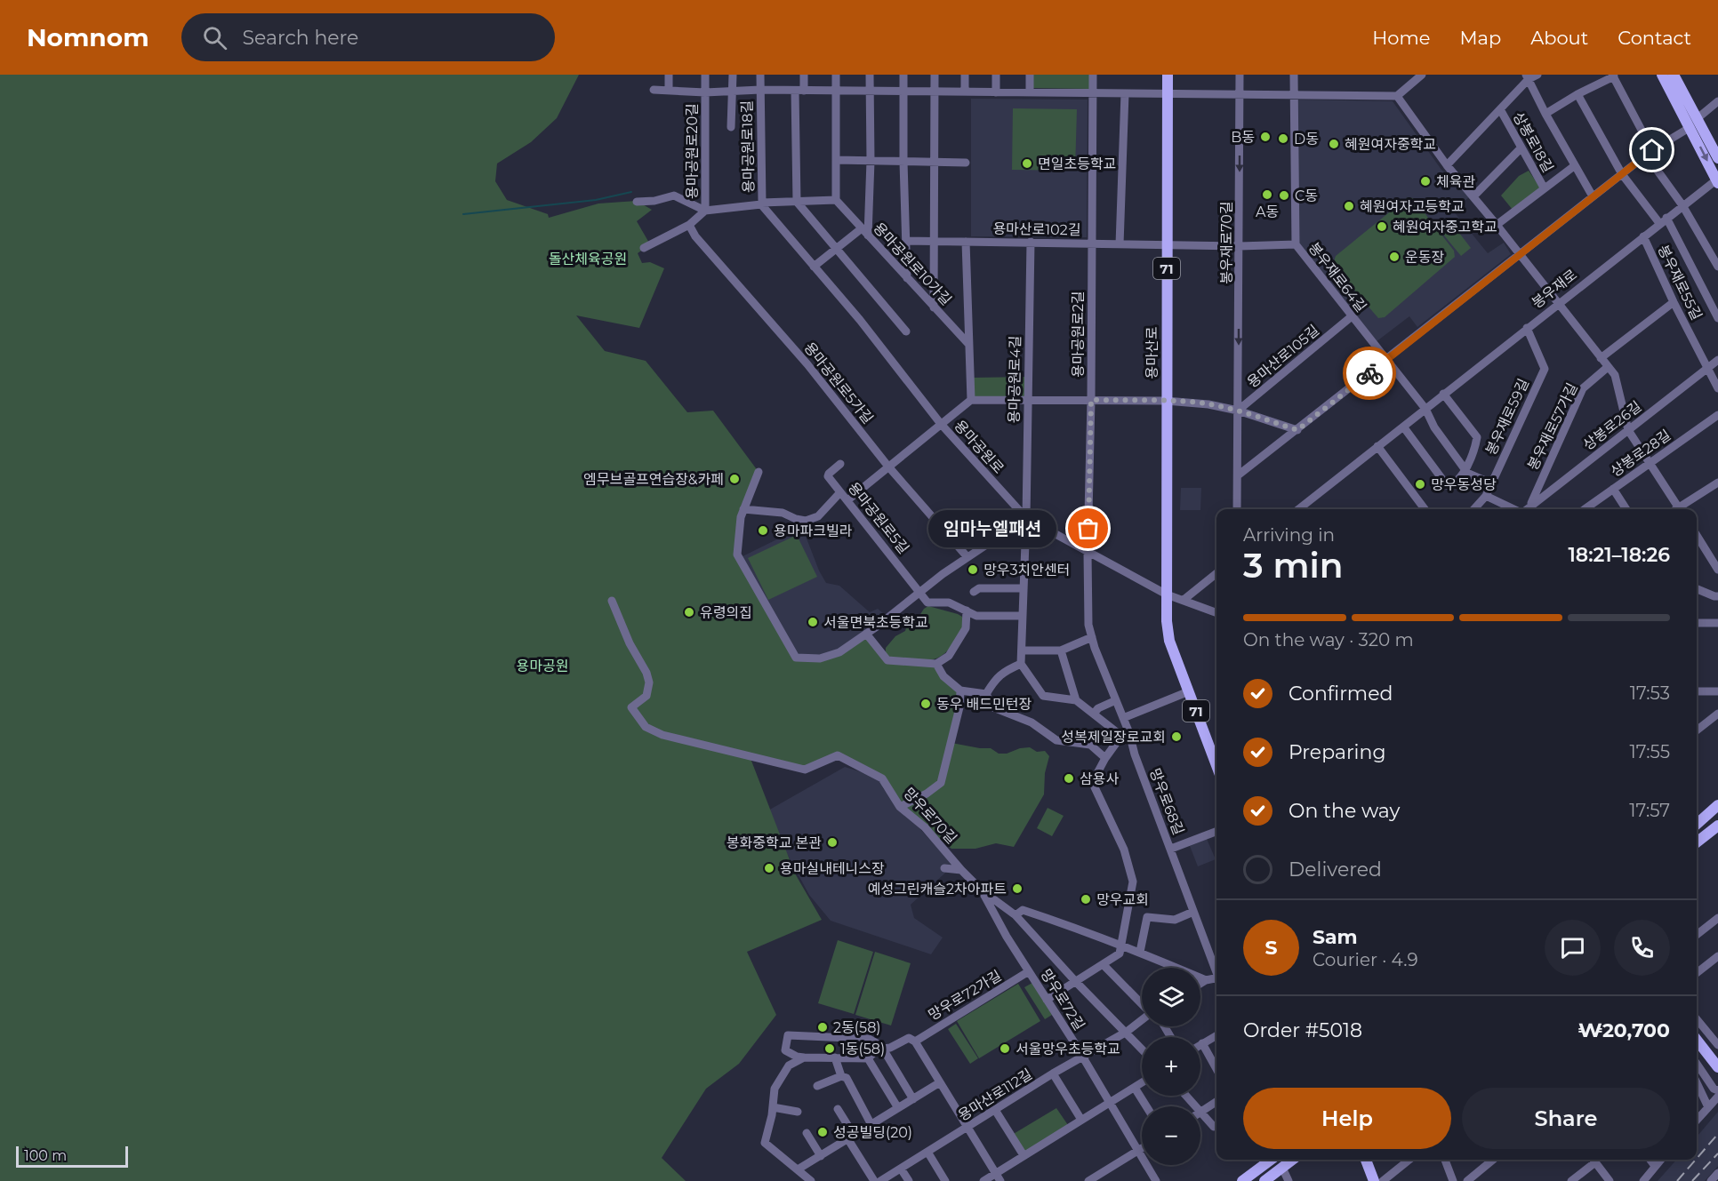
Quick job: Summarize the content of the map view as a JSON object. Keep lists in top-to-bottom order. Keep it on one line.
{"streets":{"main road":["71","용마산로"],"street":["상봉로18길","용마공원로18길","용마공원로20길","용마산로102길","봉우재로70길","용마공원로10가길","봉우재로64길","봉우재로55길","봉우재로","용마공원로2길","용마산로105길","용마공원로4길","용마공원로5가길","봉우재로59길","상봉로26길","봉우재로57가길","용마공원로","상봉로28길","용마공원로5길","망우로68길","망우로70길","망우로72가길","망우로72길","용마산로112길"]},"crossings":[["용마공원로18길","용마공원로"],["용마산로102길","봉우재로70길"],["용마산로102길","봉우재로64길"],["용마산로102길","용마공원로2길"],["용마산로102길","용마산로"],["용마산로102길","용마공원로4길"],["봉우재로70길","용마산로105길"],["봉우재로64길","봉우재로"],["봉우재로64길","용마산로105길"],["봉우재로55길","봉우재로"],["봉우재로55길","상봉로26길"],["봉우재로","봉우재로59길"],["용마공원로2길","용마공원로"],["용마공원로2길","망우로68길"],["용마산로","용마공원로"],["용마공원로4길","용마공원로"],["봉우재로59길","상봉로26길"],["상봉로26길","봉우재로57가길"],["용마공원로","망우로68길"],["망우로70길","망우로72길"],["망우로70길","용마산로112길"],["망우로72가길","망우로72길"],["망우로72길","용마산로112길"]],"one_way":["봉우재로70길"],"parks":["돌산체육공원","용마공원"],"places":["B동","D동","혜원여자중학교","면일초등학교","체육관","A동","C동","혜원여자고등학교","혜원여자중고학교","운동장","엠무브골프연습장&카페","망우동성당","임마누엘패션","용마파크빌라","망우3치안센터","유령의집","서울면북초등학교","동우 배드민턴장","성복제일장로교회","삼용사","봉화중학교 본관","용마실내테니스장","예성그린캐슬2차아파트","망우교회","2동(58)","1동(58)","서울망우초등학교","성공빌딩(20)"],"scale_bar":"100 m","page":{"header":"Nomnom","search":"Search here","nav":["Home","Map","About","Contact"],"heading":["3 min","Arriving in","18:21–18:26"],"panel":["Sam","Courier · 4.9","Order #5018","₩20,700"],"bubble":"임마누엘패션","bar":"On the way · 320 m","list":[["Confirmed","17:53"],["Preparing","17:55"],["On the way","17:57"],"Delivered"],"round":"S","map_buttons":["+","−"],"buttons":["Help","Share"],"scale":"100 m"}}
